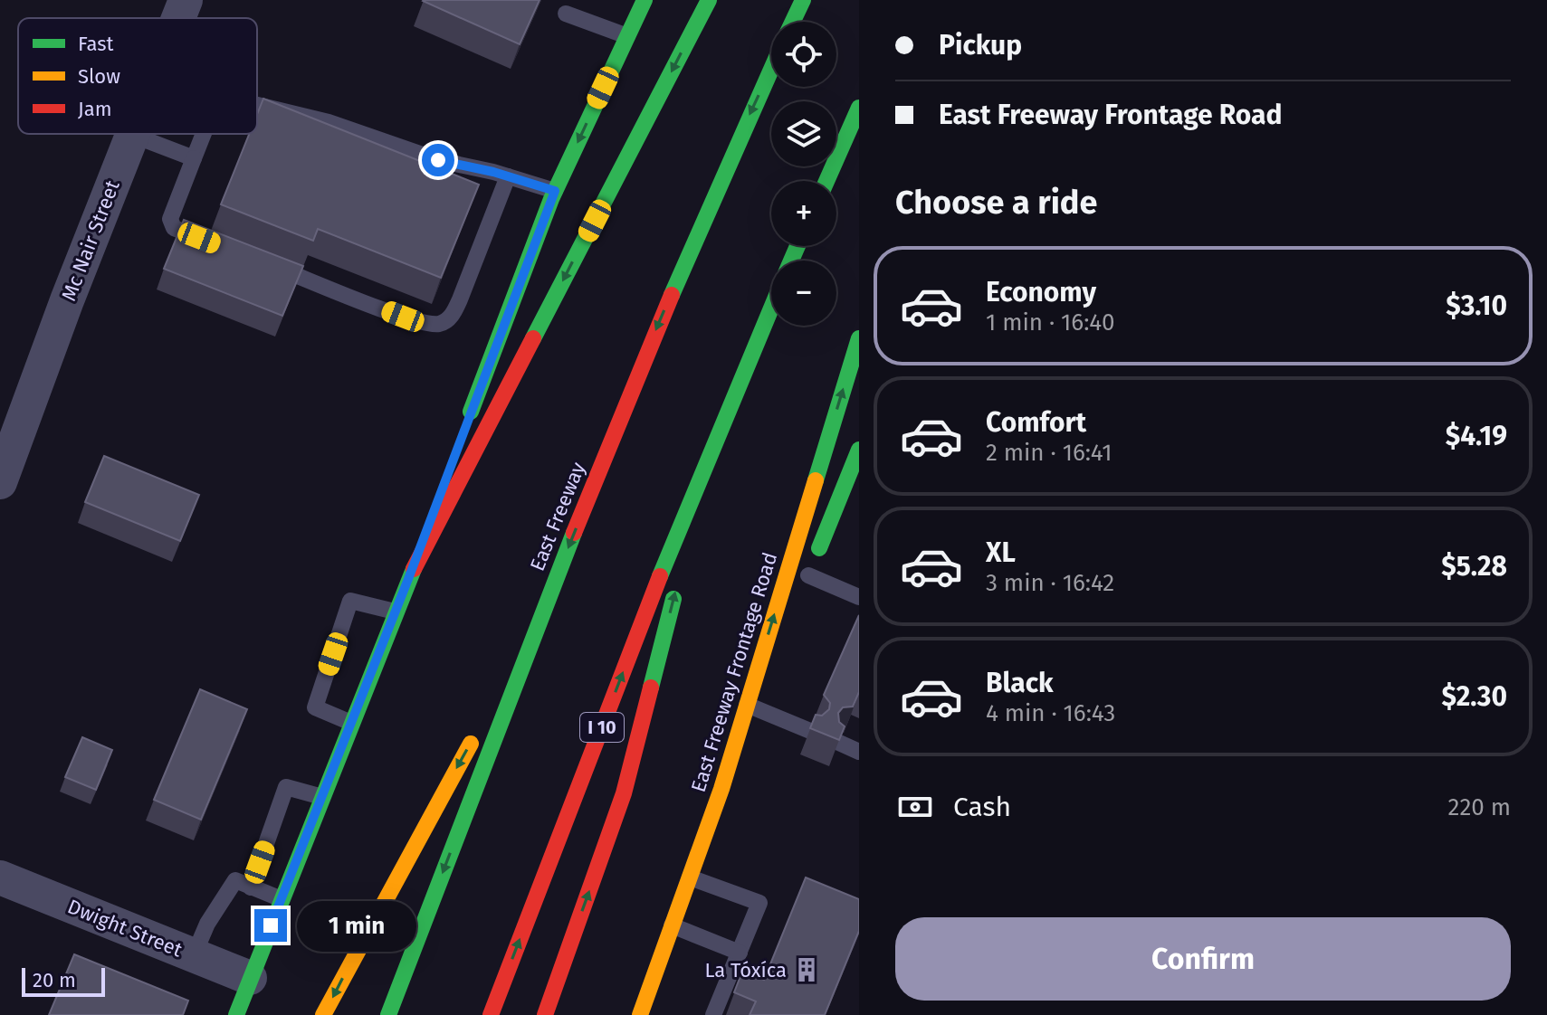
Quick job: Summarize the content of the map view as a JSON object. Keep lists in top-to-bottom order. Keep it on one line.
{"streets":{"main road":["East Freeway","East Freeway Frontage Road","I 10"],"street":["Mc Nair Street","Dwight Street"]},"places":{"building":["La Tóxíca"]},"legend":["Fast","Slow","Jam"],"scale_bar":"20 m","page":{"banner":["Pickup","East Freeway Frontage Road"],"map_buttons":["+","−"],"heading":"Choose a ride","list":[{"name":"Economy","note":"1 min · 16:40","value":"$3.10"},{"name":"Comfort","note":"2 min · 16:41","value":"$4.19"},{"name":"XL","note":"3 min · 16:42","value":"$5.28"},{"name":"Black","note":"4 min · 16:43","value":"$2.30"}],"pay":["Cash","220 m"],"bubble":"1 min","buttons":"Confirm","scale":"20 m"}}
